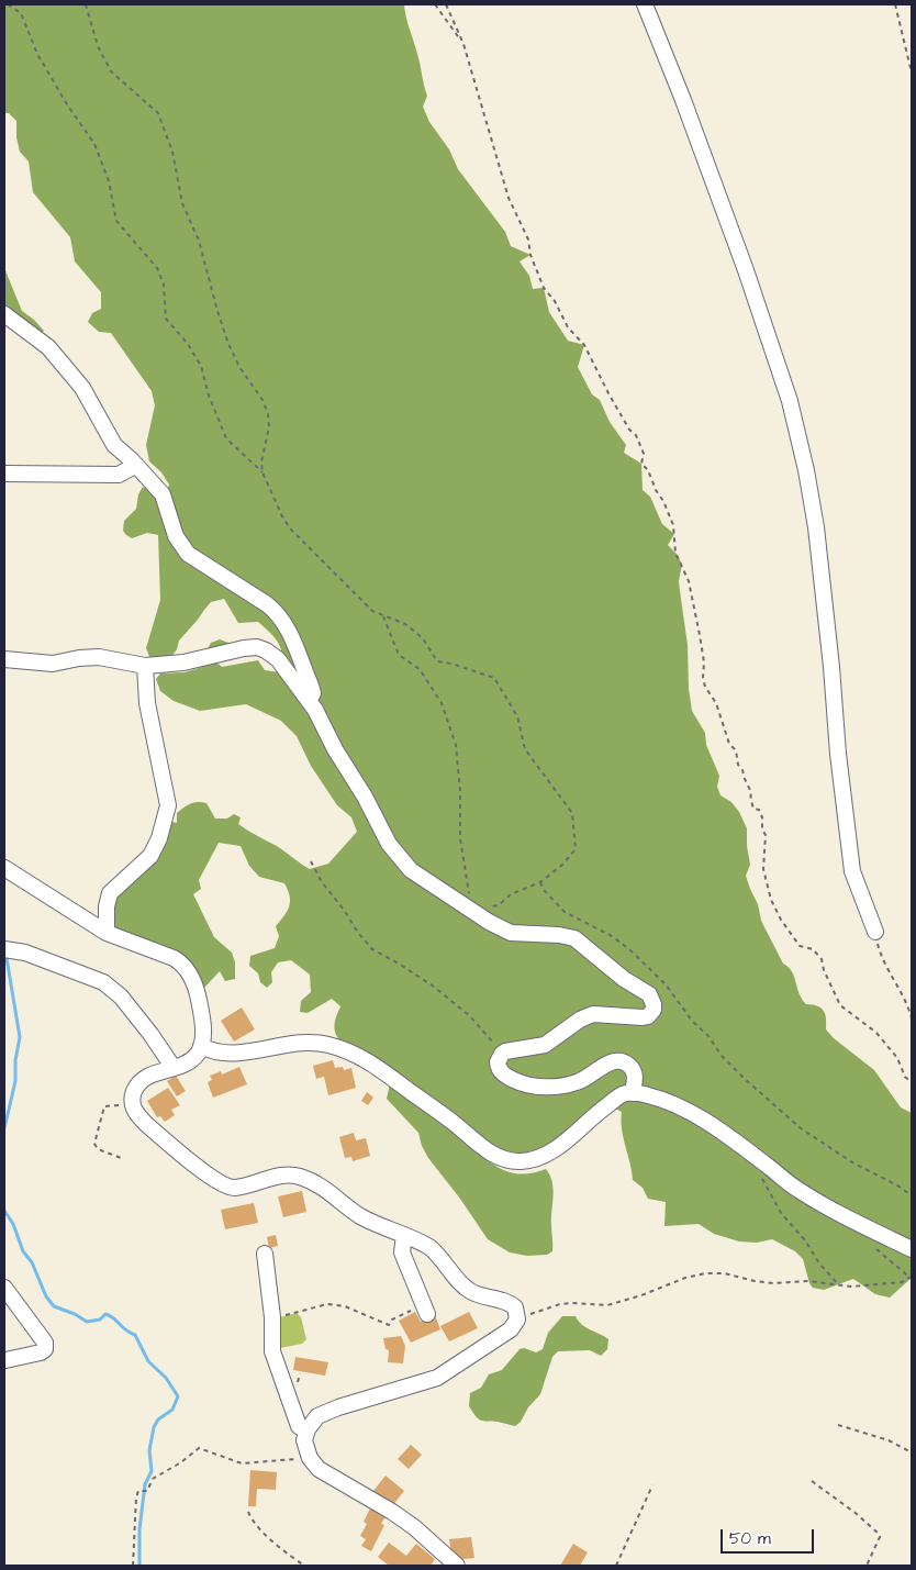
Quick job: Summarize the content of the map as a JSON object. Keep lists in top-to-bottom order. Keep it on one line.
{"scale_bar":"50 m"}
